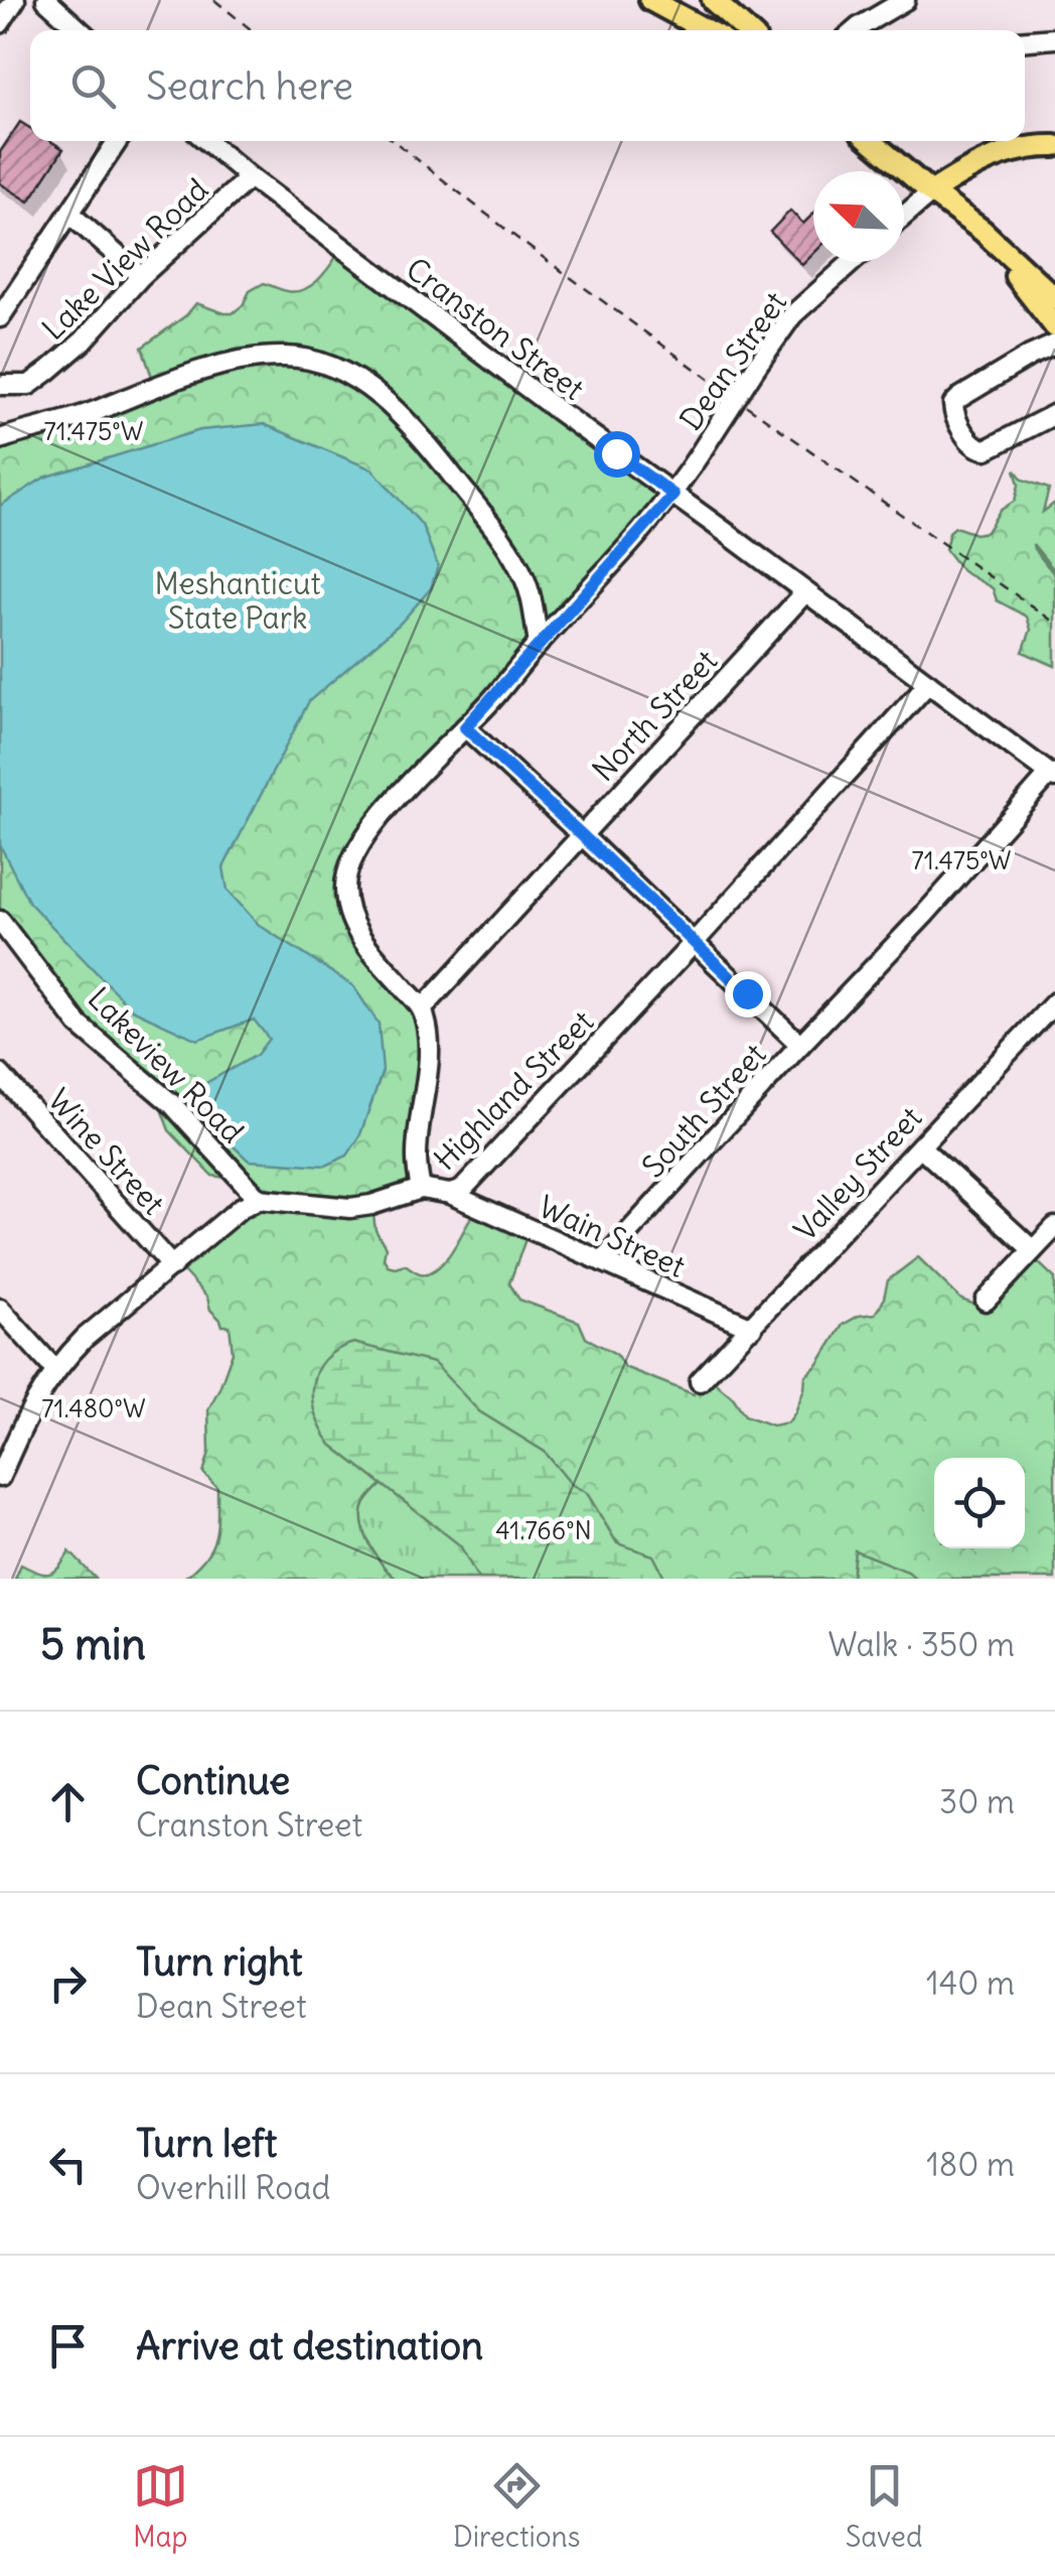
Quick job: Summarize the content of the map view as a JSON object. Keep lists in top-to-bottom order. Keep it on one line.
{"streets":{"street":["Lake View Road","Cranston Street","Dean Street","North Street","Lakeview Road","Highland Street","South Street","Wine Street","Valley Street","Wain Street"]},"crossings":[["Lake View Road","Cranston Street"],["Cranston Street","Dean Street"],["Cranston Street","North Street"],["Cranston Street","Highland Street"],["Cranston Street","South Street"],["Dean Street","North Street"],["Lakeview Road","Highland Street"],["Highland Street","Wain Street"],["South Street","Wain Street"],["Valley Street","Wain Street"]],"parks":["Meshanticut State Park"],"north":"top left","page":{"search":"Search here","heading":["5 min","Walk · 350 m"],"list":[["Continue","Cranston Street","30 m"],["Turn right","Dean Street","140 m"],["Turn left","Overhill Road","180 m"],"Arrive at destination"],"nav":["Map","Directions","Saved"]},"coordinates":["71.475°W","71.480°W","41.766°N"]}
